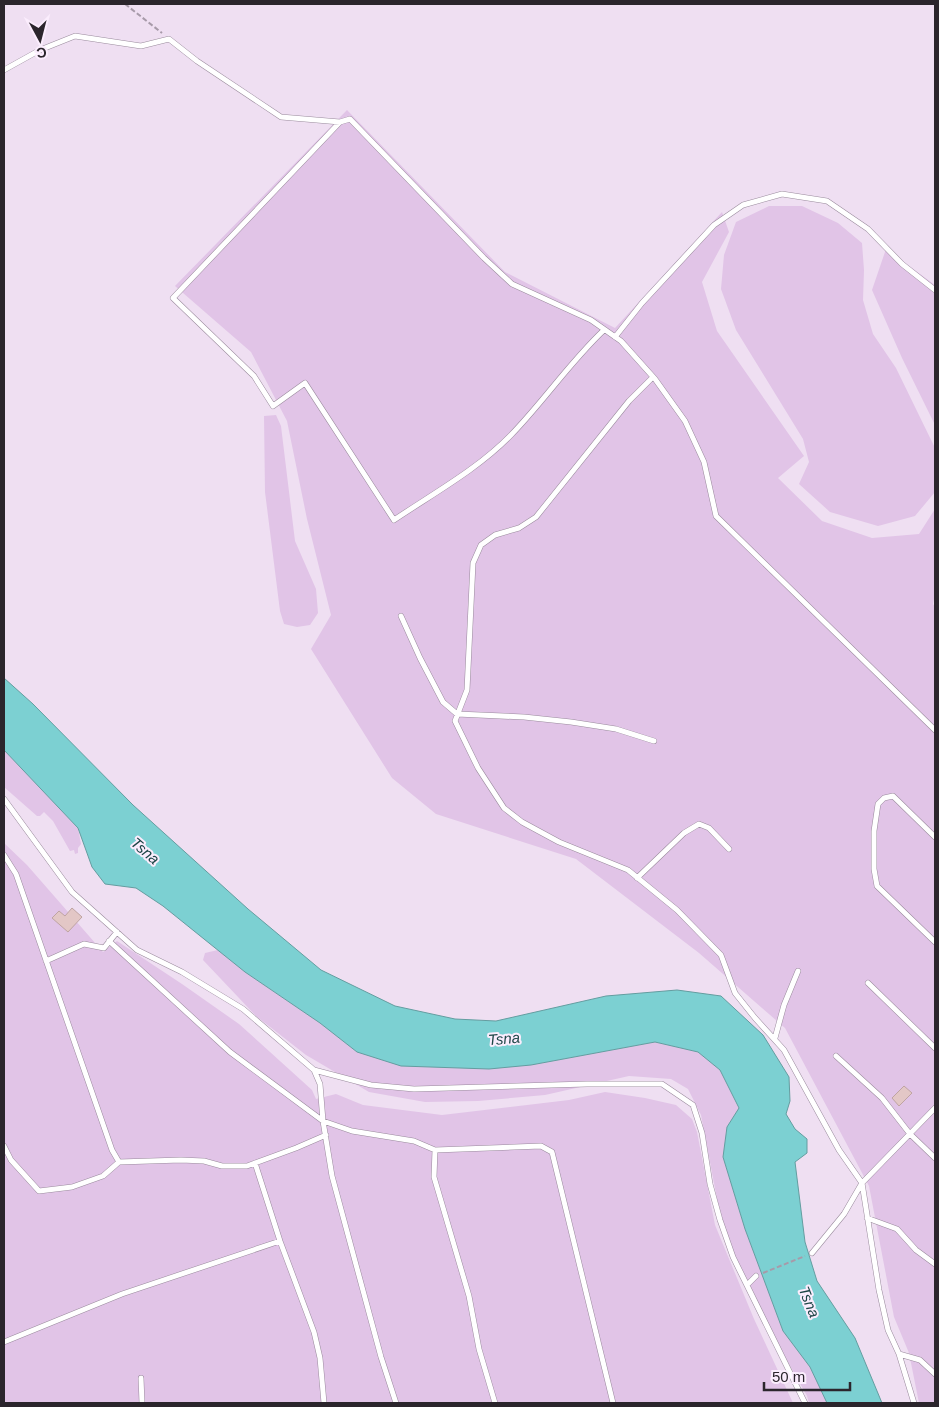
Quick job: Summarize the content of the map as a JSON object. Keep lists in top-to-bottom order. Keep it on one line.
{"water":["Tsna"],"scale_bar":"50 m","north":"bottom"}
